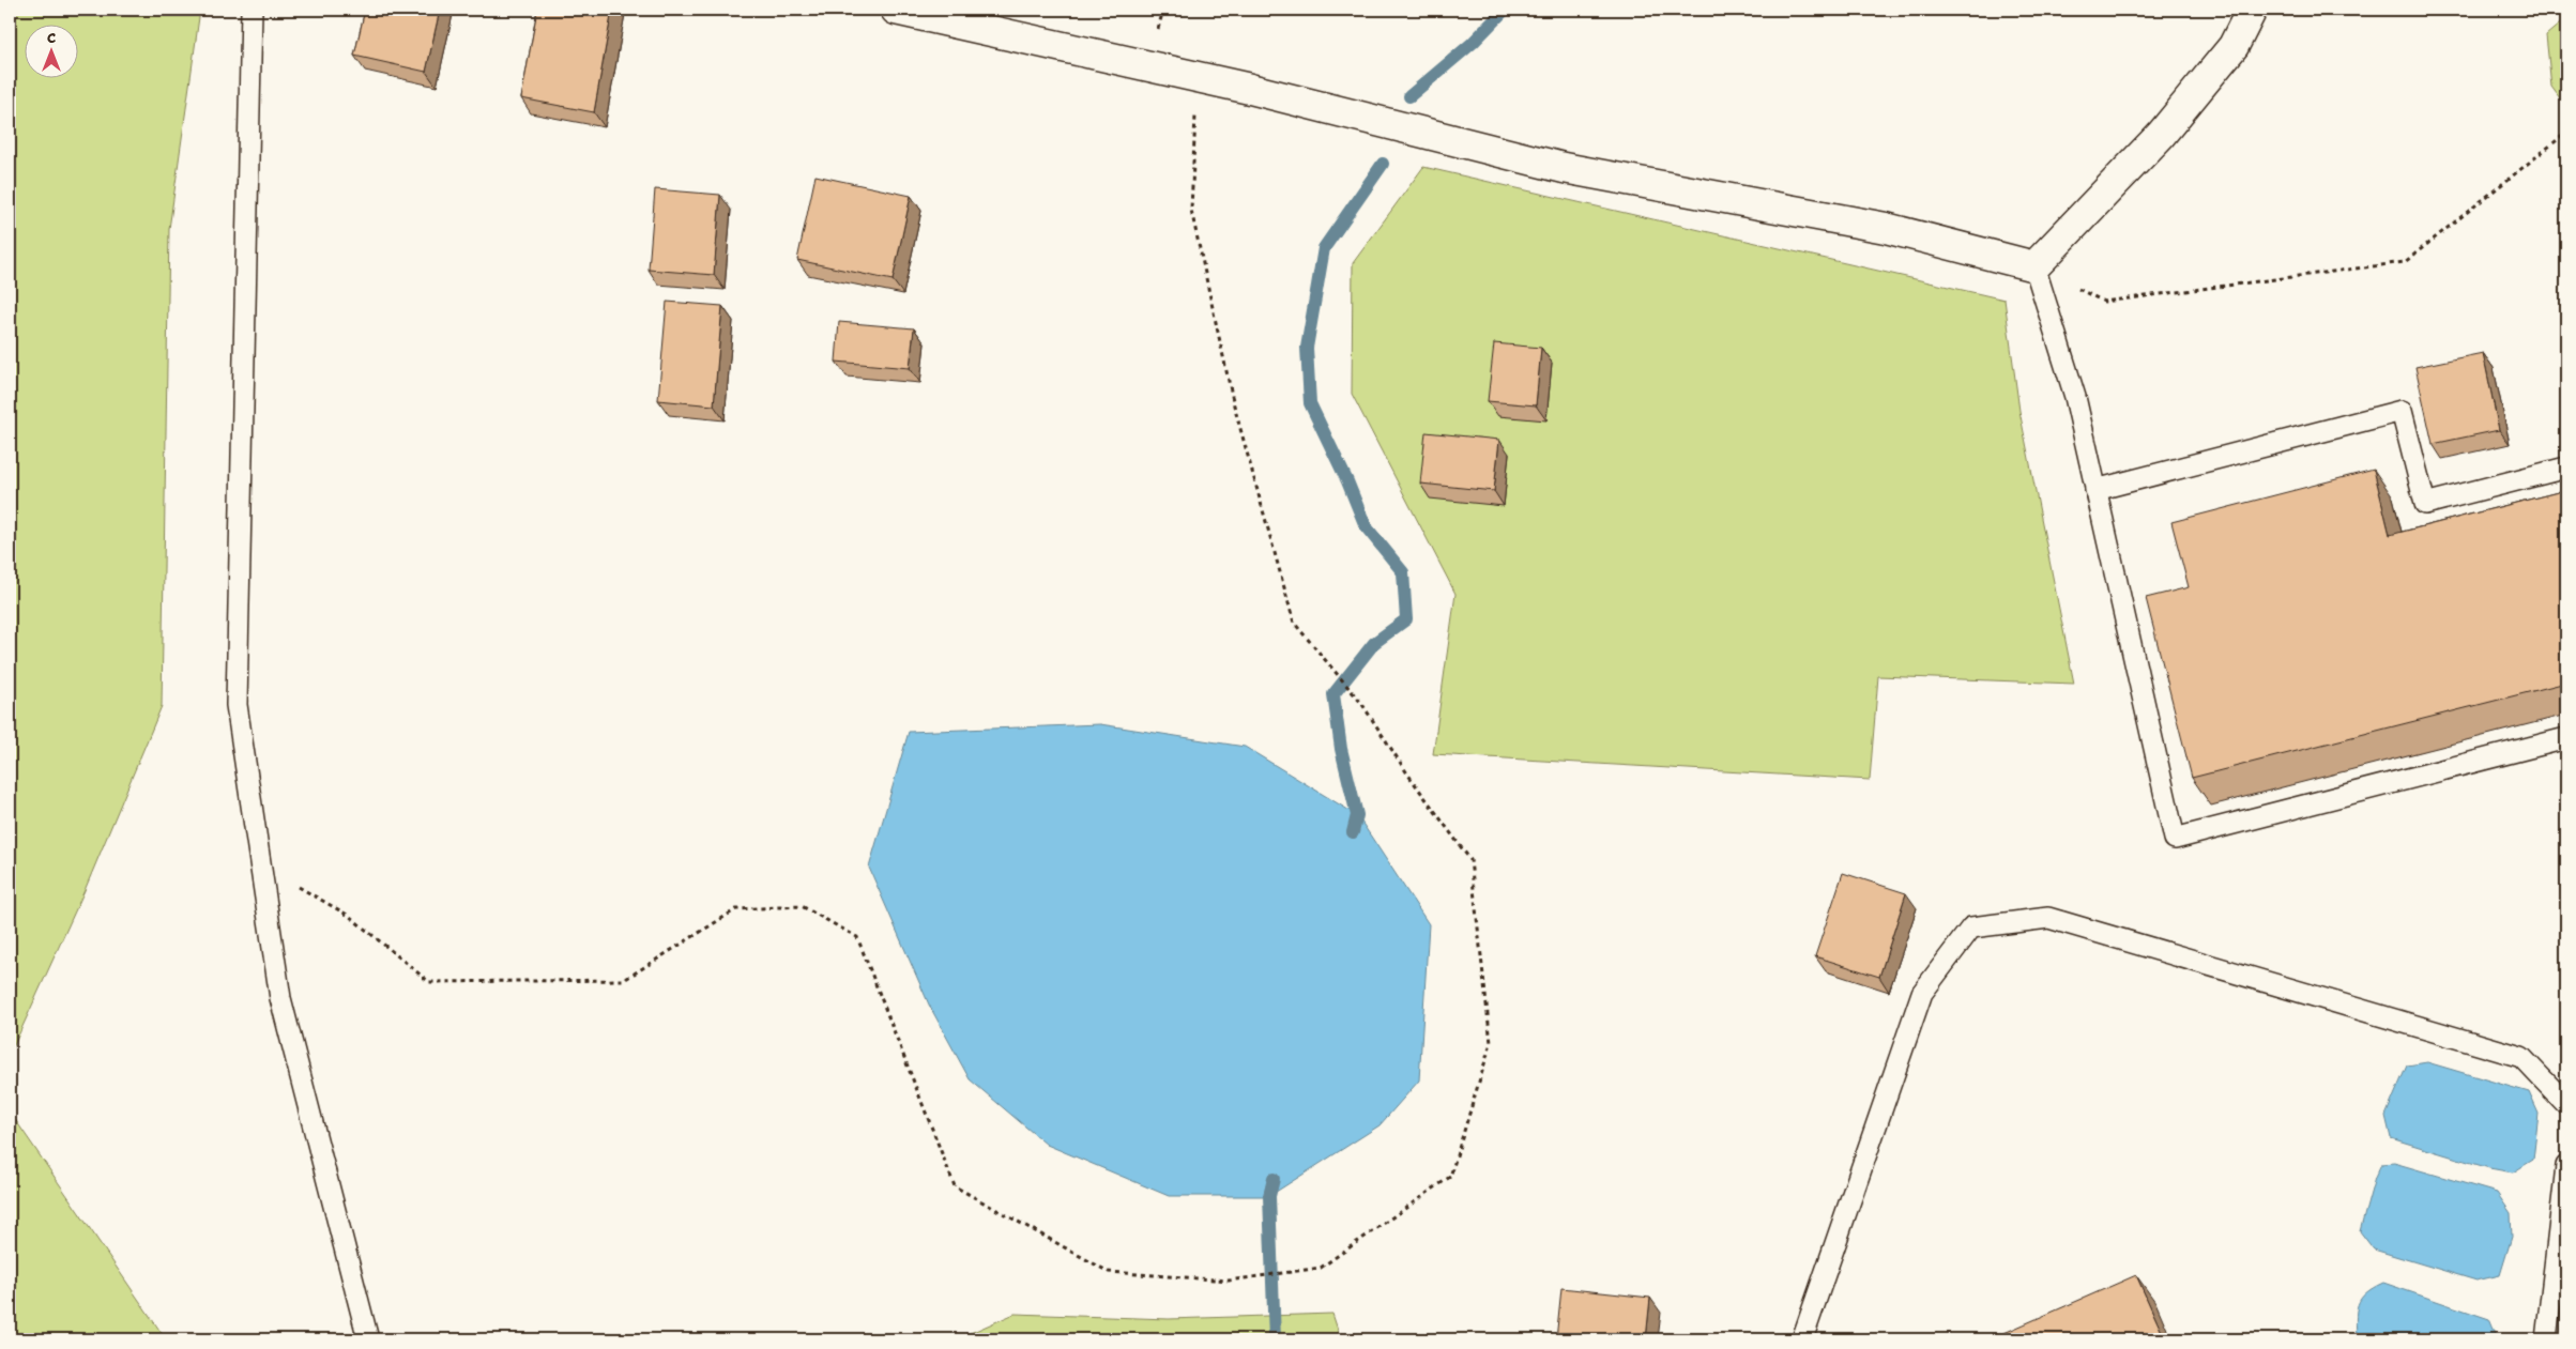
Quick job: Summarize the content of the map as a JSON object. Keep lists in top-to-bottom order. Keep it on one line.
{"north":"top"}
